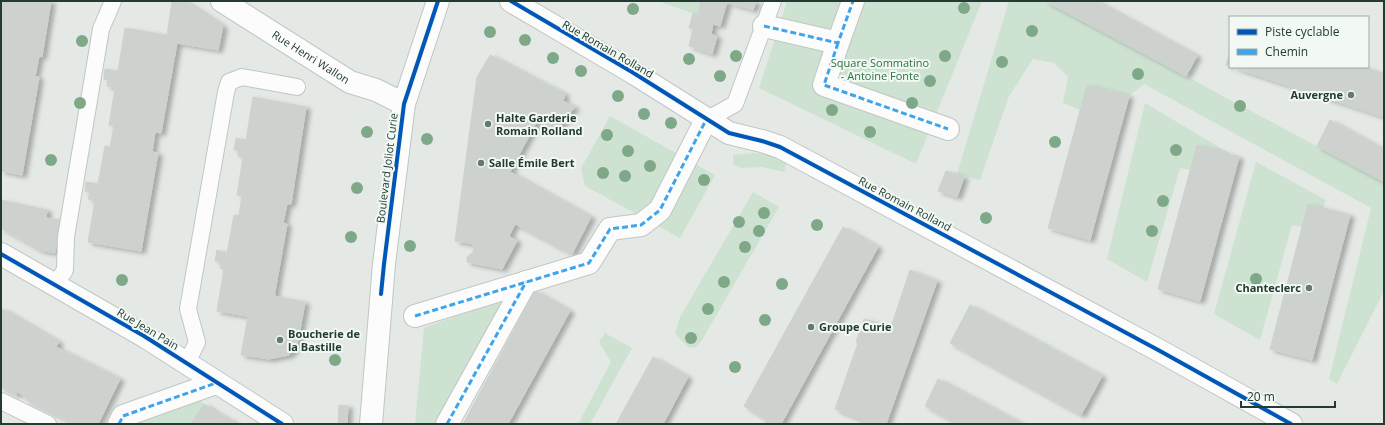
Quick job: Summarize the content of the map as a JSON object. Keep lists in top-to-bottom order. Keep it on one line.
{"streets":{"street":["Rue Romain Rolland","Rue Henri Wallon","Boulevard Joliot Curie","Rue Jean Pain"]},"crossings":[["Rue Henri Wallon","Boulevard Joliot Curie"]],"parks":["Square Sommatino - Antoine Fonte"],"places":["Auvergne","Halte Garderie Romain Rolland","Salle Émile Bert","Chanteclerc","Groupe Curie","Boucherie de la Bastille"],"legend":["Piste cyclable","Chemin"],"scale_bar":"20 m"}
